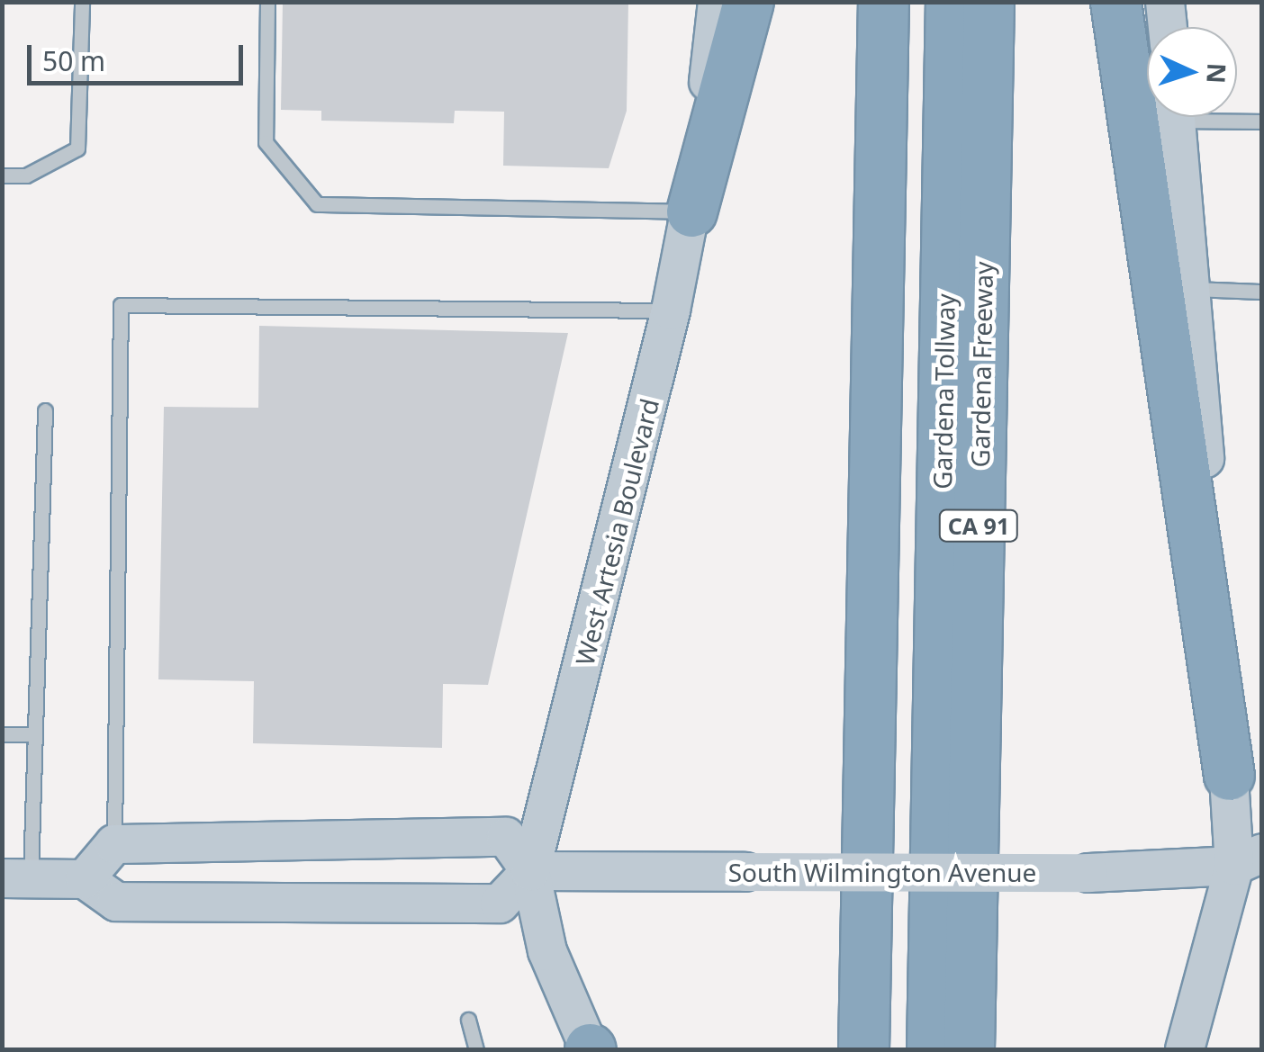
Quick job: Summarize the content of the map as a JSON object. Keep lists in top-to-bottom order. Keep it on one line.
{"streets":{"highway":["Gardena Freeway","Gardena Tollway","CA 91"],"main road":["West Artesia Boulevard","South Wilmington Avenue"]},"crossings":[["West Artesia Boulevard","South Wilmington Avenue"]],"scale_bar":"50 m","north":"right"}
